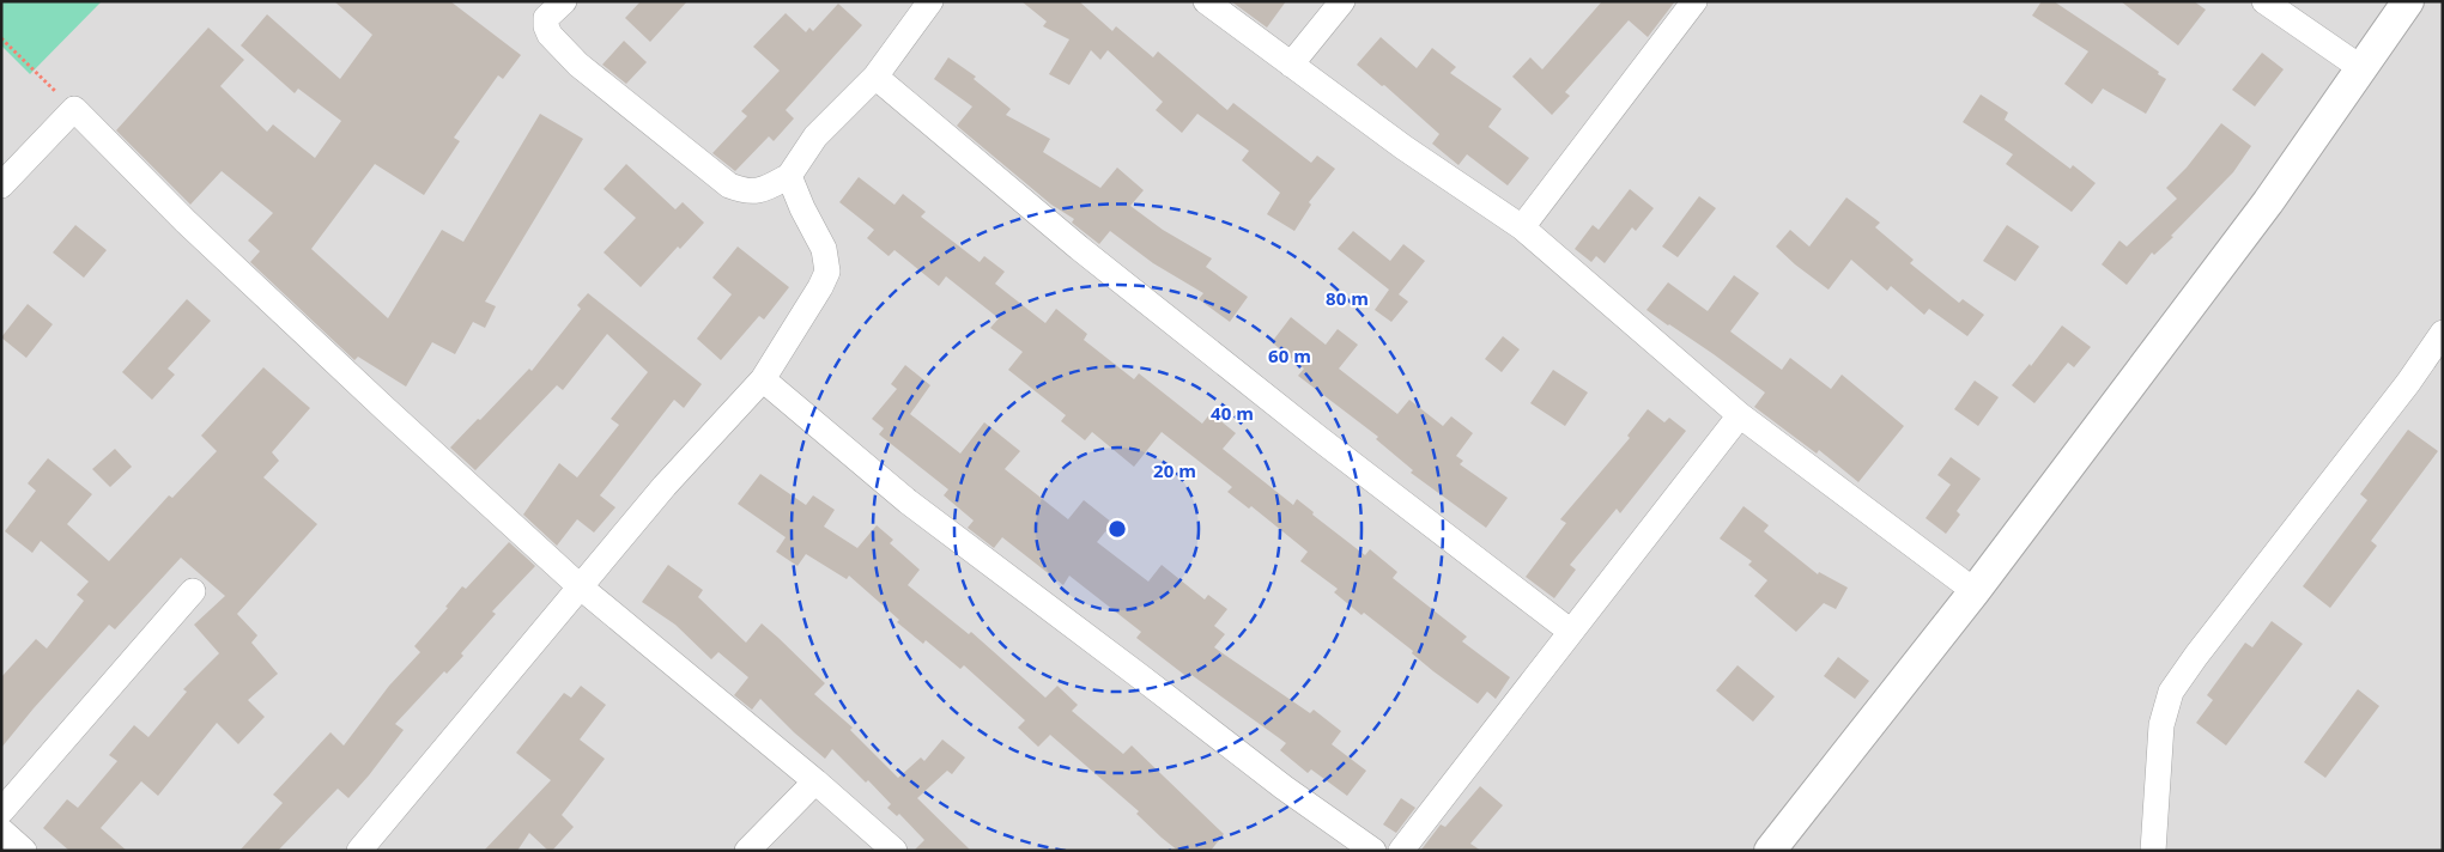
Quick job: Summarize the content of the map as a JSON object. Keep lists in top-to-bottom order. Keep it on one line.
{"rings":["80 m","60 m","40 m","20 m"]}
